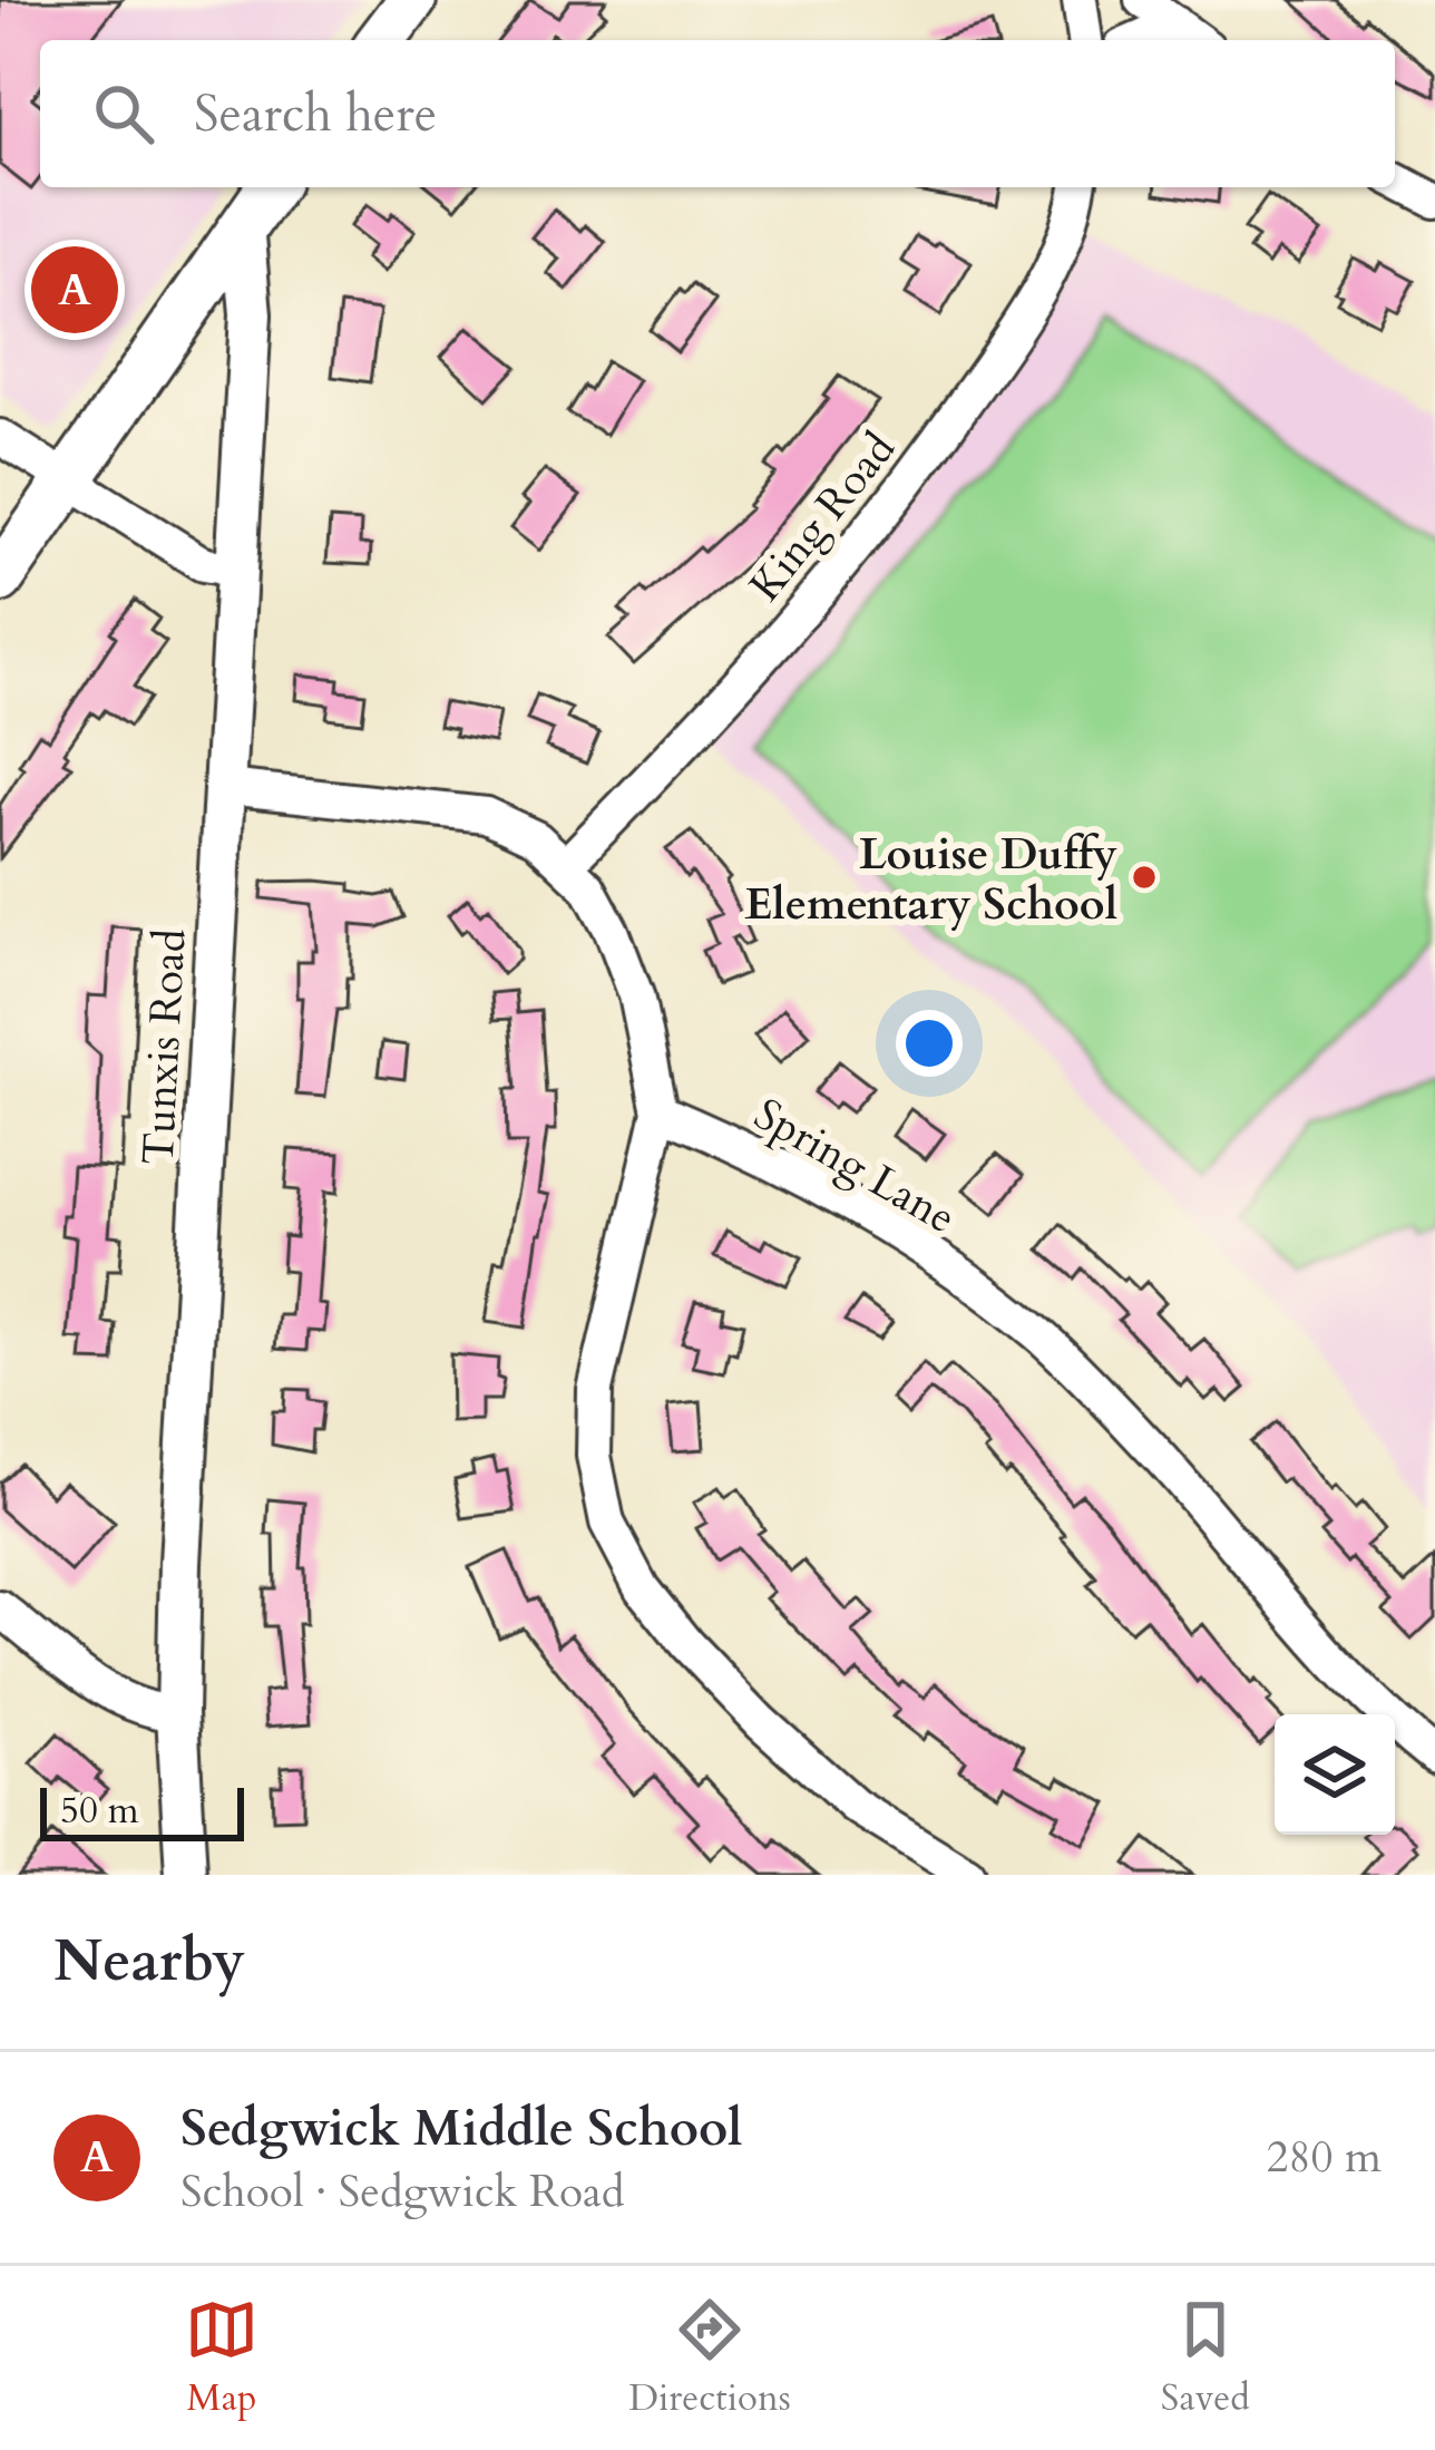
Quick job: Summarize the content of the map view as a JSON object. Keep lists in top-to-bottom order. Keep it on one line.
{"streets":{"street":["King Road","Tunxis Road","Spring Lane"]},"places":["Louise Duffy Elementary School"],"scale_bar":"50 m","page":{"search":"Search here","pins":"A","scale":"50 m","heading":"Nearby","list":[{"mark":"A","name":"Sedgwick Middle School","note":"School · Sedgwick Road","value":"280 m"}],"nav":["Map","Directions","Saved"]}}
